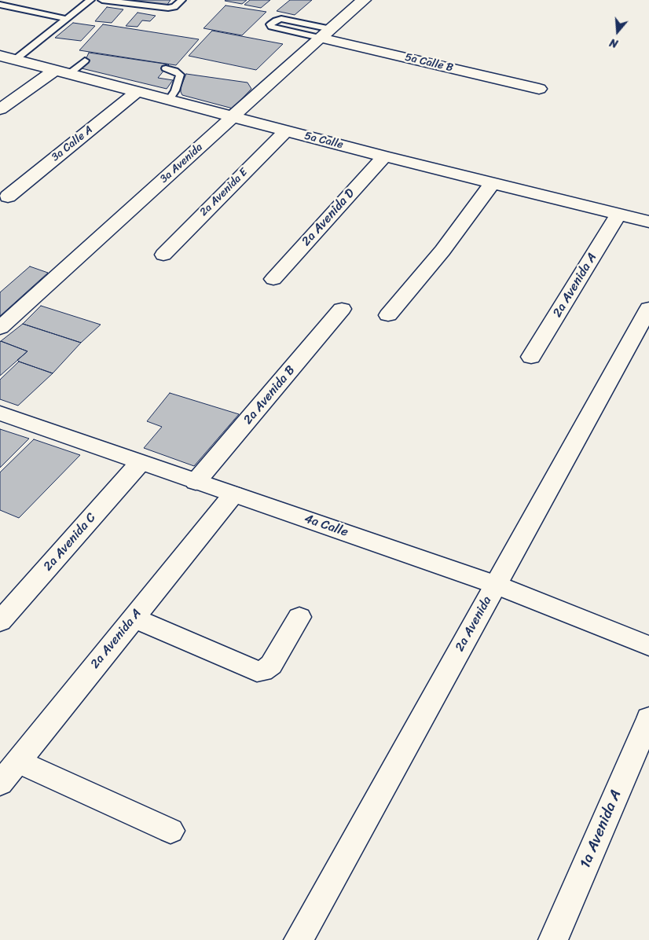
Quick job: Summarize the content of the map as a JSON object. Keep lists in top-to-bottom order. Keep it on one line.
{"streets":{"street":["5a Calle B","5a Calle","3a Calle A","3a Avenida","2a Avenida E","2a Avenida D","2a Avenida A","2a Avenida B","4a Calle","2a Avenida C","2a Avenida","1a Avenida A"]},"crossings":[["5a Calle B","3a Avenida"],["5a Calle","3a Calle A"],["5a Calle","3a Avenida"],["5a Calle","2a Avenida E"],["5a Calle","2a Avenida D"],["5a Calle","2a Avenida A"],["2a Avenida A","4a Calle"],["2a Avenida B","4a Calle"],["4a Calle","2a Avenida C"],["4a Calle","2a Avenida"]],"north":"bottom"}
